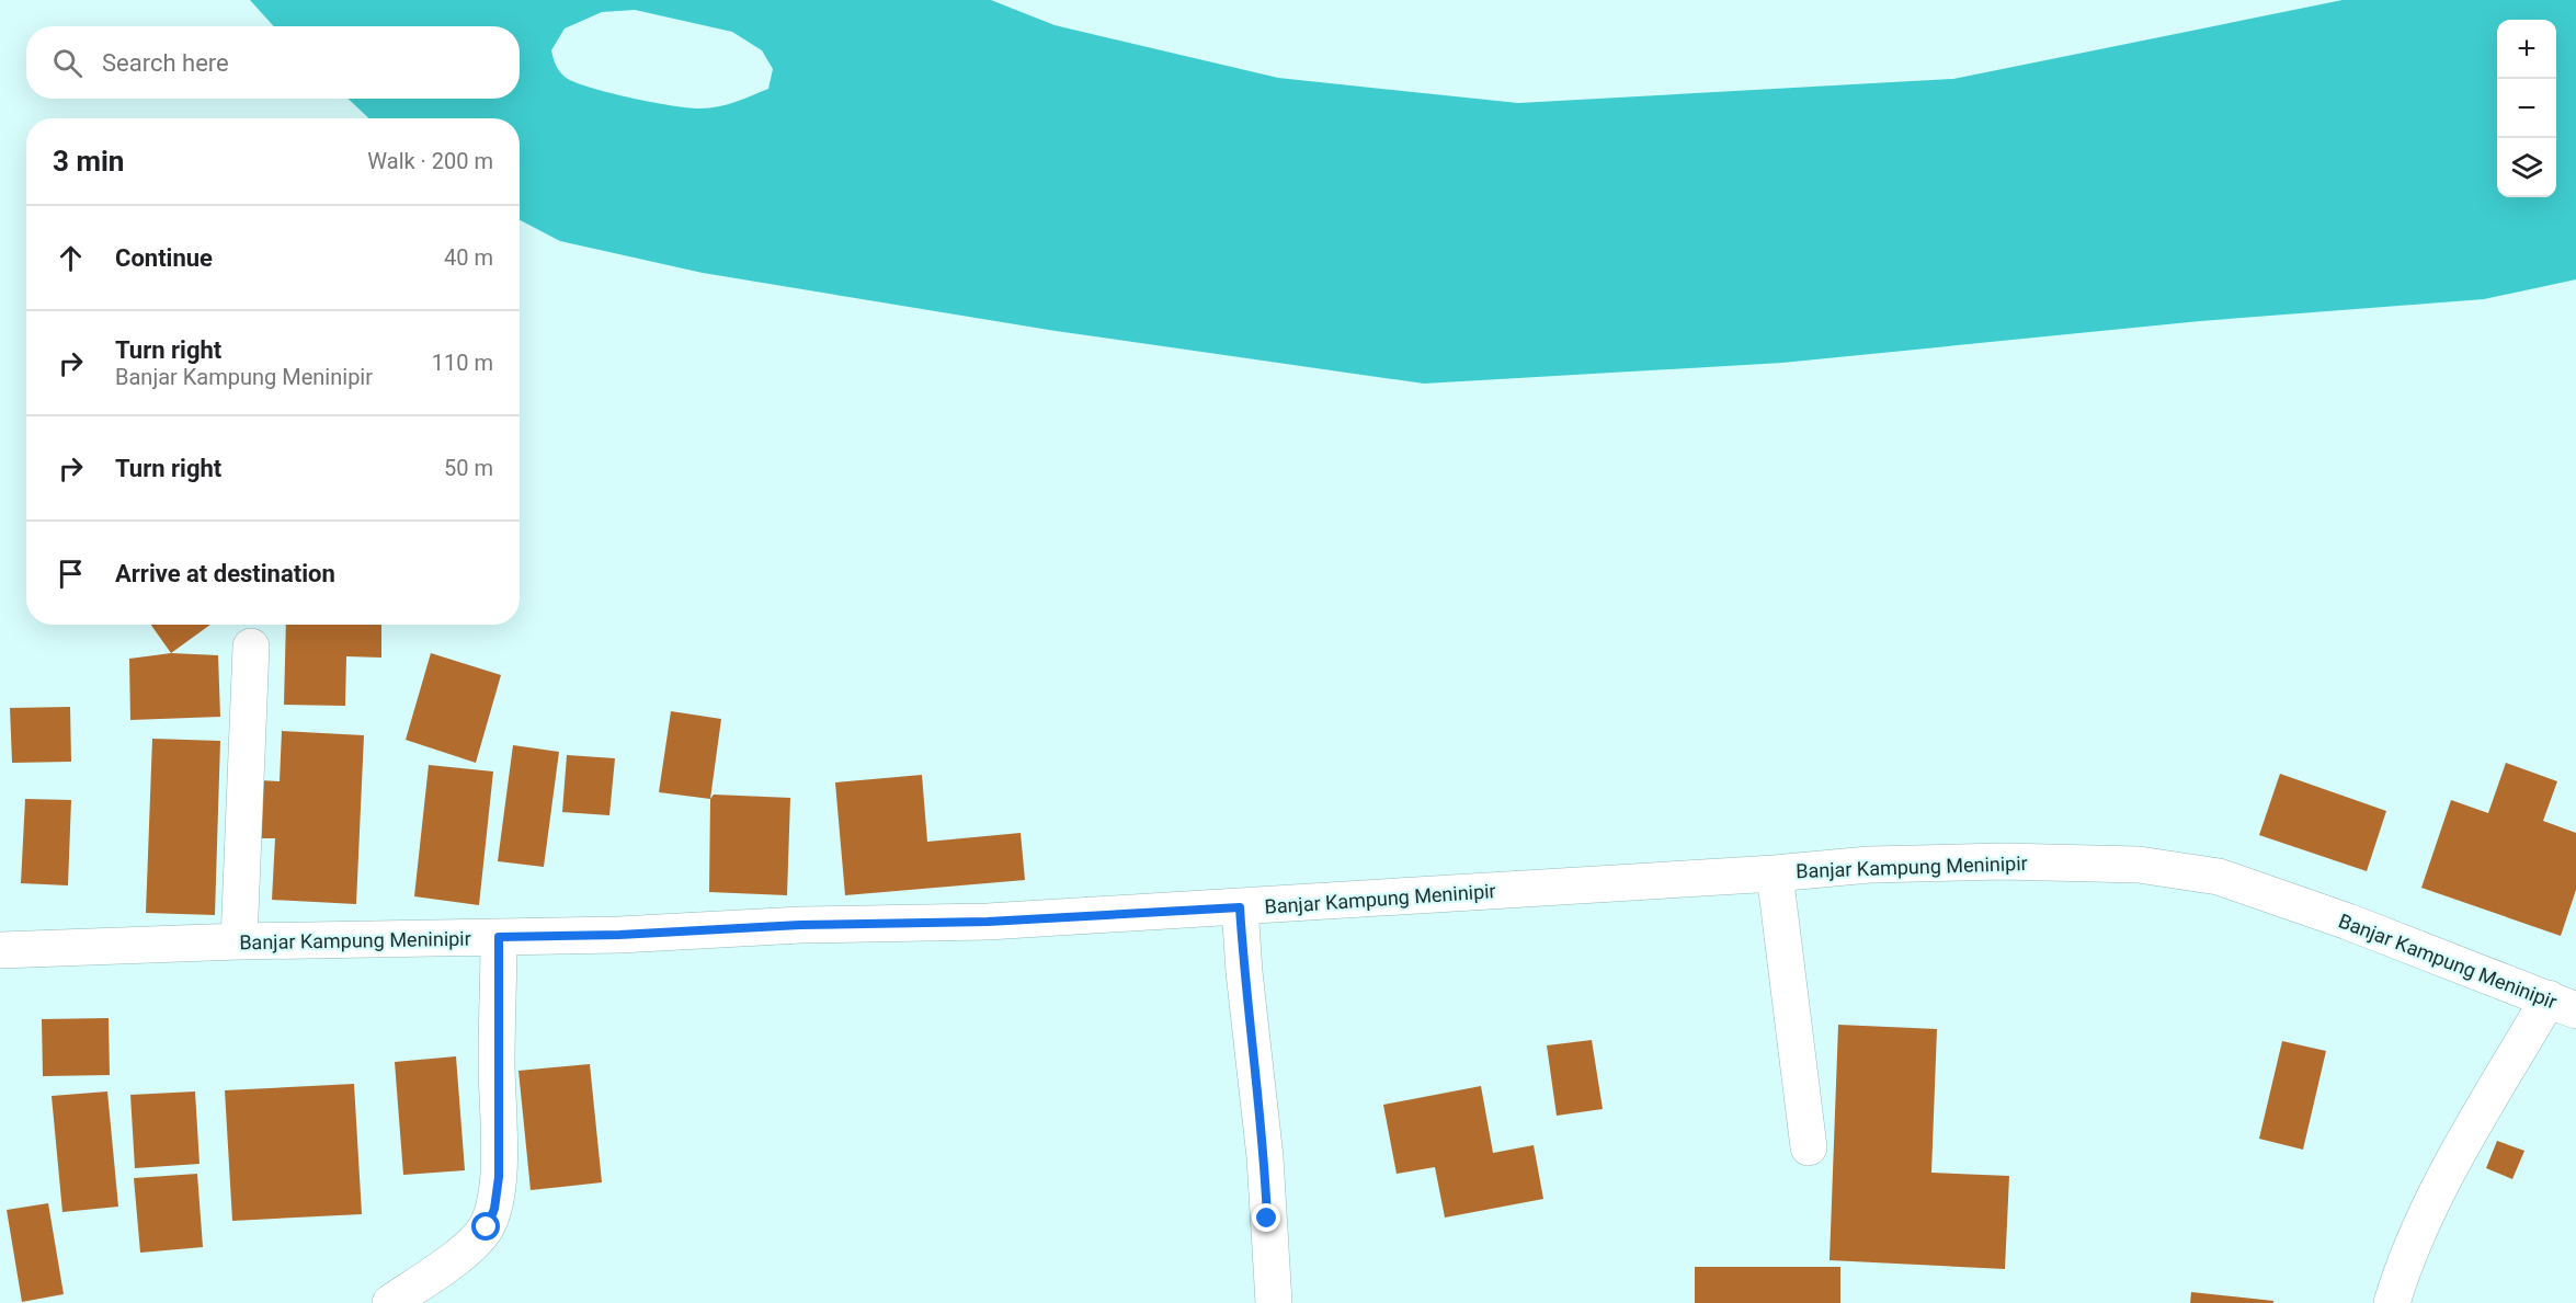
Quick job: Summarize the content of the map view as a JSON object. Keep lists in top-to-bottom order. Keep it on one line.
{"streets":{"street":["Banjar Kampung Meninipir"]},"page":{"map_buttons":["+","−"],"search":"Search here","heading":["3 min","Walk · 200 m"],"list":[["Continue","40 m"],["Turn right","Banjar Kampung Meninipir","110 m"],["Turn right","50 m"],"Arrive at destination"]}}
